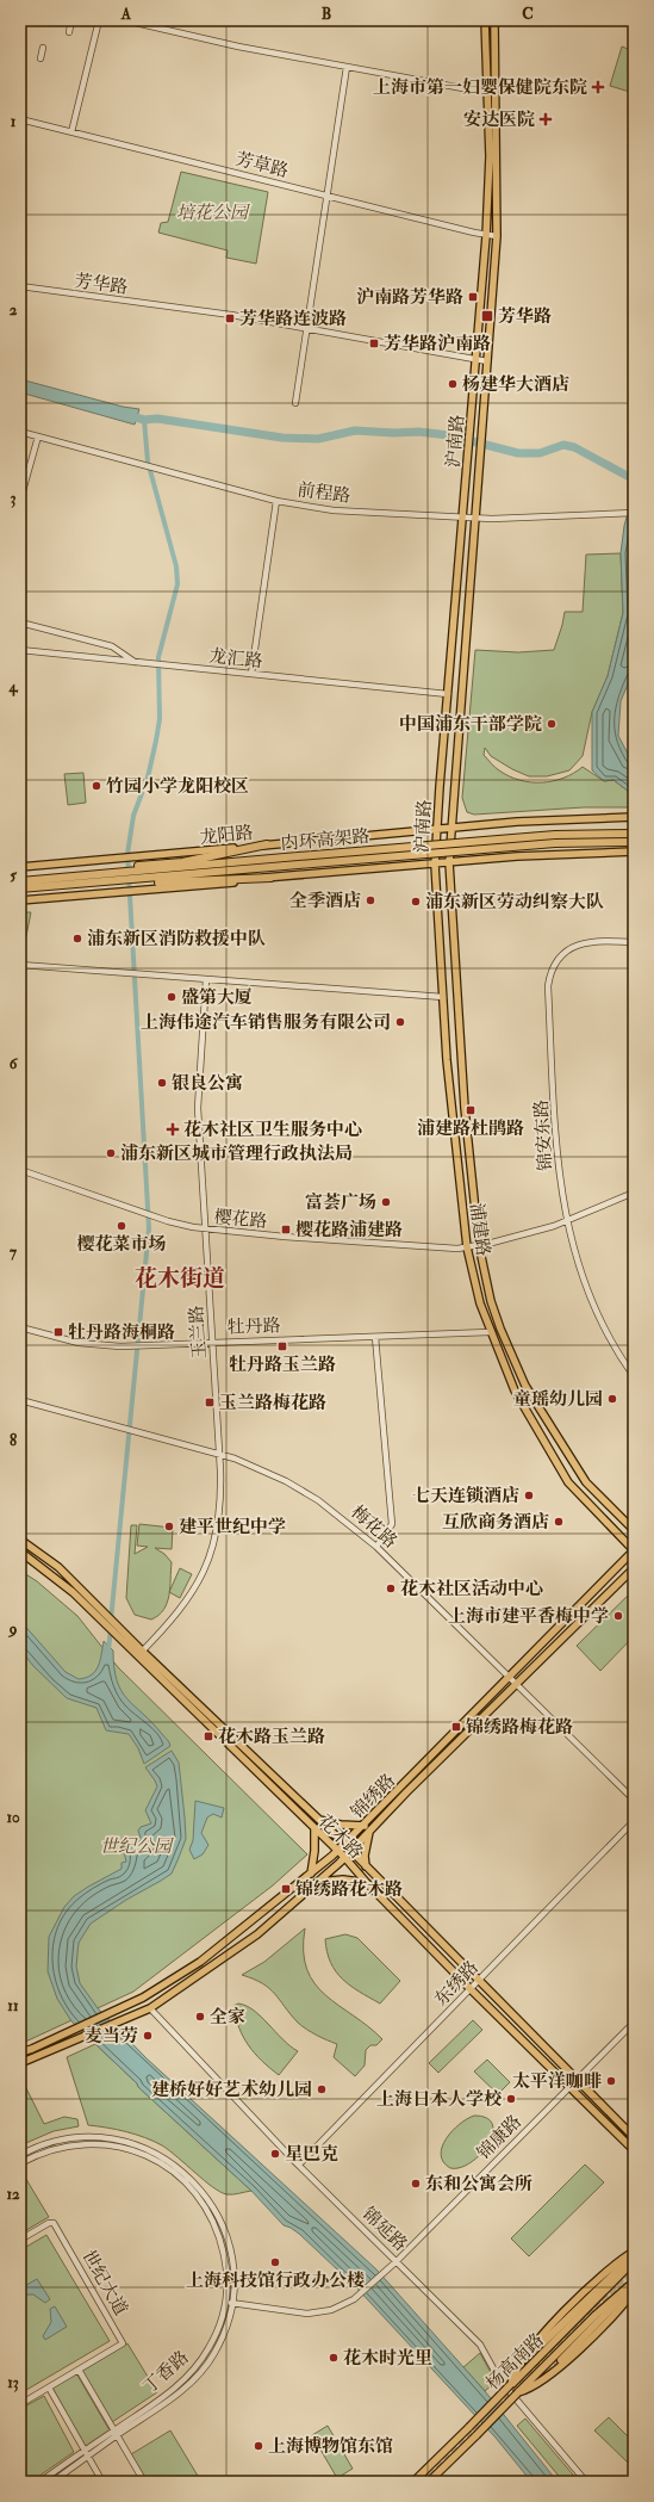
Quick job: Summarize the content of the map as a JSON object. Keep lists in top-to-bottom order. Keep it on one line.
{"streets":{"highway":["内环高架路"],"main road":["沪南路","龙阳路","浦建路","锦绣路","花木路","杨高南路"],"street":["芳草路","芳华路","前程路","龙汇路","锦安东路","樱花路","牡丹路","玉兰路","梅花路","东绣路","锦康路","锦延路","世纪大道","丁香路"]},"crossings":[["芳草路","沪南路"],["芳华路","沪南路"],["沪南路","前程路"],["沪南路","龙汇路"],["沪南路","龙阳路"],["沪南路","浦建路"],["锦安东路","樱花路"],["樱花路","浦建路"],["樱花路","玉兰路"],["浦建路","牡丹路"],["浦建路","锦绣路"],["牡丹路","玉兰路"],["玉兰路","梅花路"],["玉兰路","花木路"],["梅花路","锦绣路"],["锦绣路","花木路"],["锦绣路","锦延路"],["花木路","东绣路"],["花木路","锦康路"],["东绣路","锦延路"],["锦康路","锦延路"],["锦康路","丁香路"]],"districts":["花木街道"],"parks":["培花公园","世纪公园"],"places":{"health":["上海市第一妇婴保健院东院","安达医院","花木社区卫生服务中心"],"transit":["沪南路芳华路","芳华路","芳华路连波路","芳华路沪南路","浦建路杜鹃路","樱花路浦建路","牡丹路海桐路","牡丹路玉兰路","玉兰路梅花路","锦绣路梅花路","花木路玉兰路","锦绣路花木路"],"other":["杨建华大酒店","中国浦东干部学院","竹园小学龙阳校区","全季酒店","浦东新区劳动纠察大队","浦东新区消防救援中队","盛第大厦","上海伟途汽车销售服务有限公司","银良公寓","浦东新区城市管理行政执法局","富荟广场","樱花菜市场","童瑶幼儿园","七天连锁酒店","互欣商务酒店","建平世纪中学","花木社区活动中心","上海市建平香梅中学","全家","麦当劳","太平洋咖啡","建桥好好艺术幼儿园","上海日本人学校","星巴克","东和公寓会所","上海科技馆行政办公楼","花木时光里","上海博物馆东馆"]},"grid":{"columns":["A","B","C"],"rows":["1","2","3","4","5","6","7","8","9","10","11","12","13"]}}
